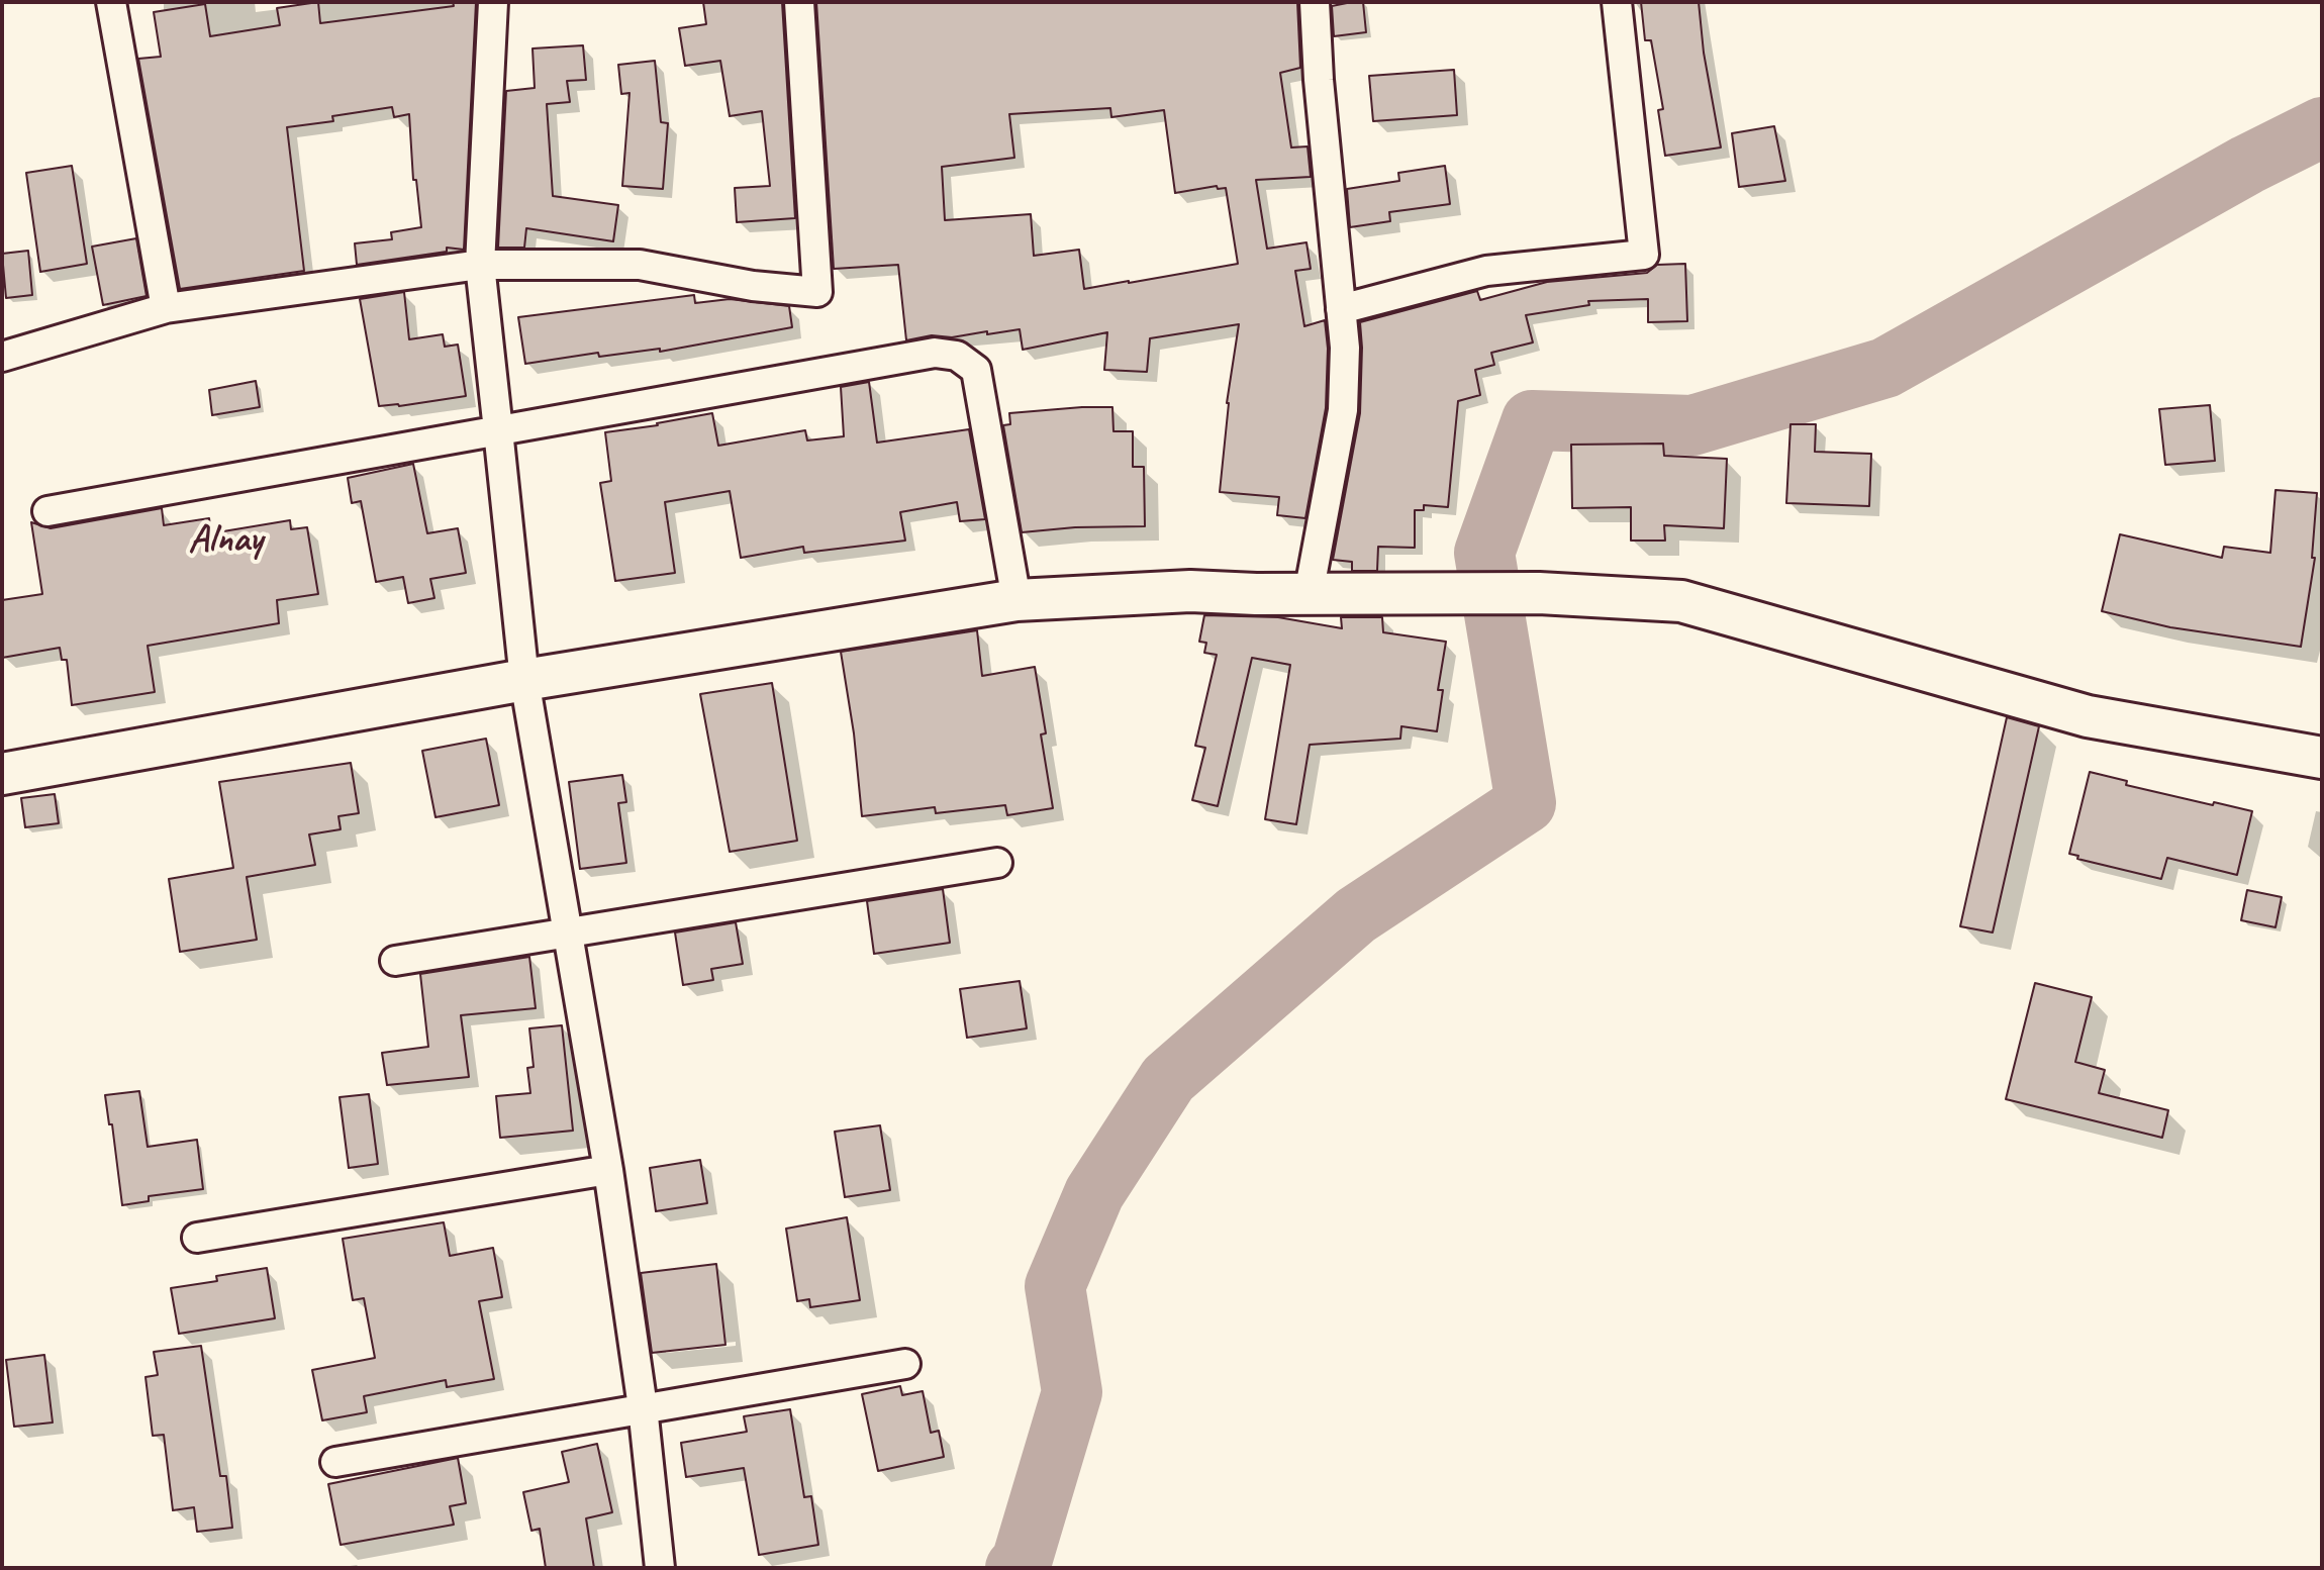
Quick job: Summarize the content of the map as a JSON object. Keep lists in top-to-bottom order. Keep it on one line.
{"districts":["Alnay"]}
